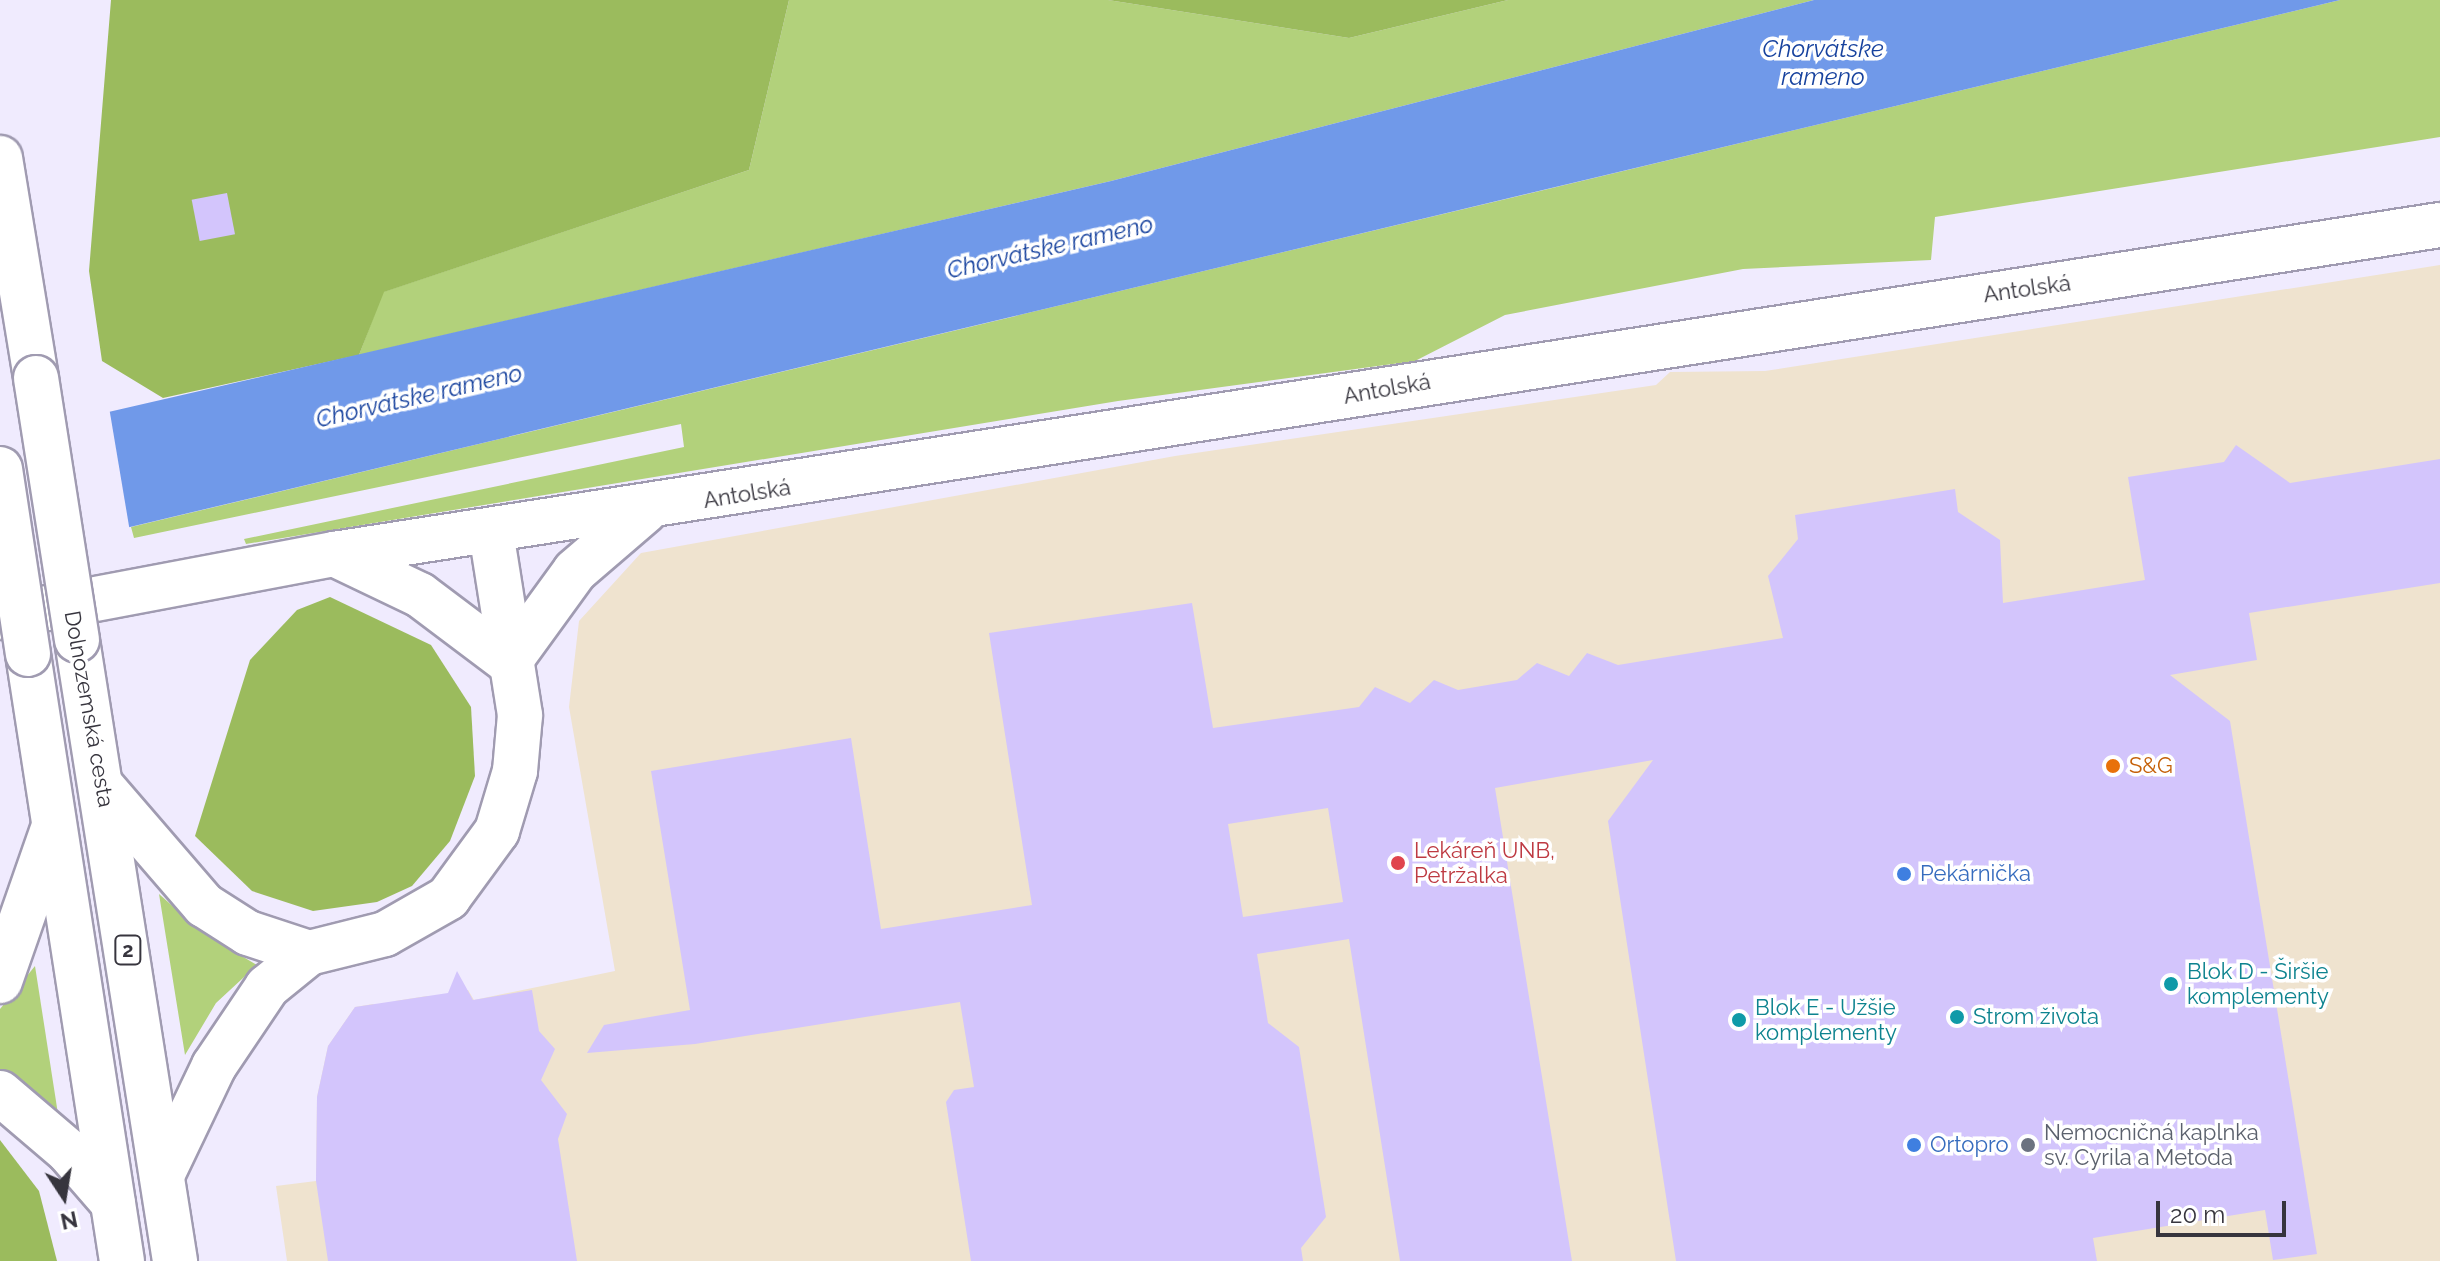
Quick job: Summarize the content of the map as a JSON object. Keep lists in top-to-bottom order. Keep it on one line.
{"streets":{"street":["Antolská","Dolnozemská cesta","2"]},"water":["Chorvátske rameno"],"places":["S&G","Lekáreň UNB, Petržalka","Pekárnička","Blok D - Širšie komplementy","Strom života","Blok E - Užšie komplementy","Ortopro","Nemocničná kaplnka sv. Cyrila a Metoda"],"scale_bar":"20 m","north":"bottom"}
